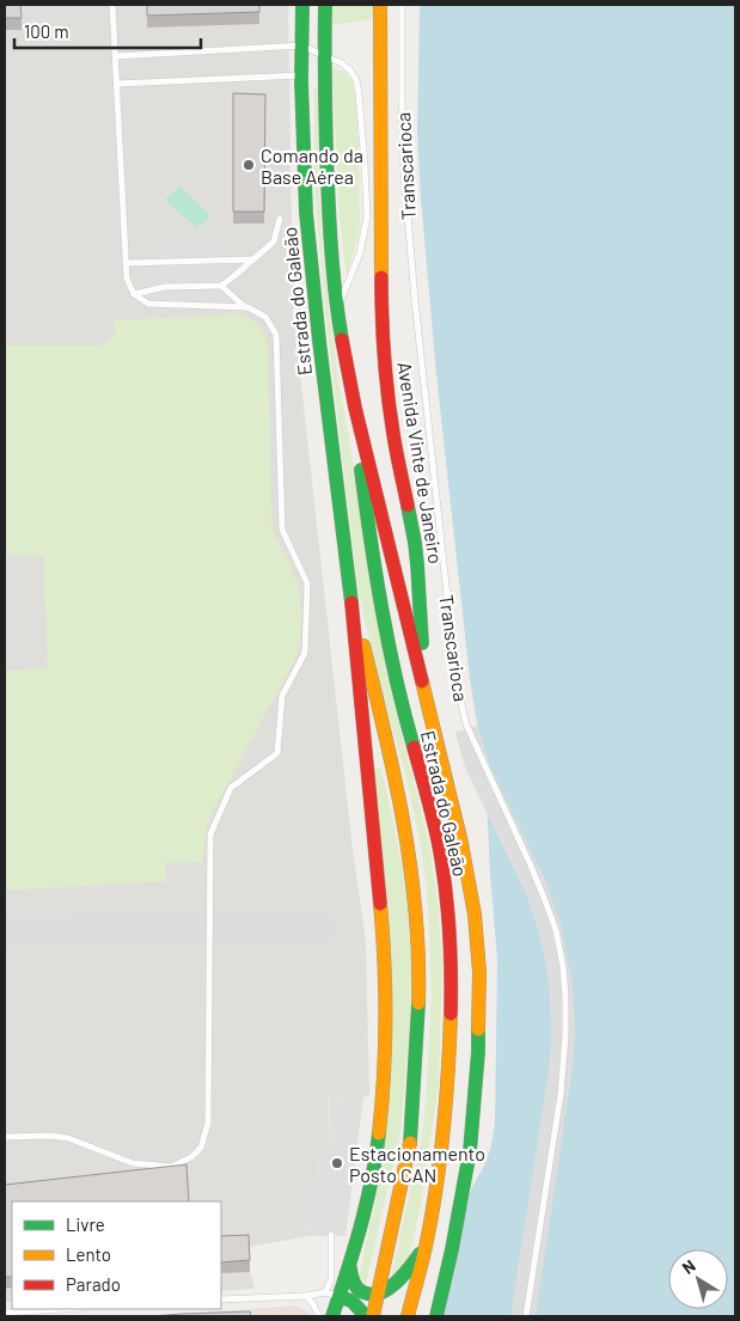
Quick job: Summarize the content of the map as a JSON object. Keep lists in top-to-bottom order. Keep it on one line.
{"streets":{"main road":["Estrada do Galeão","Avenida Vinte de Janeiro"],"lane":["Transcarioca"]},"crossings":[["Estrada do Galeão","Avenida Vinte de Janeiro"]],"places":["Comando da Base Aérea","Estacionamento Posto CAN"],"legend":["Livre","Lento","Parado"],"scale_bar":"100 m","north":"top left"}
